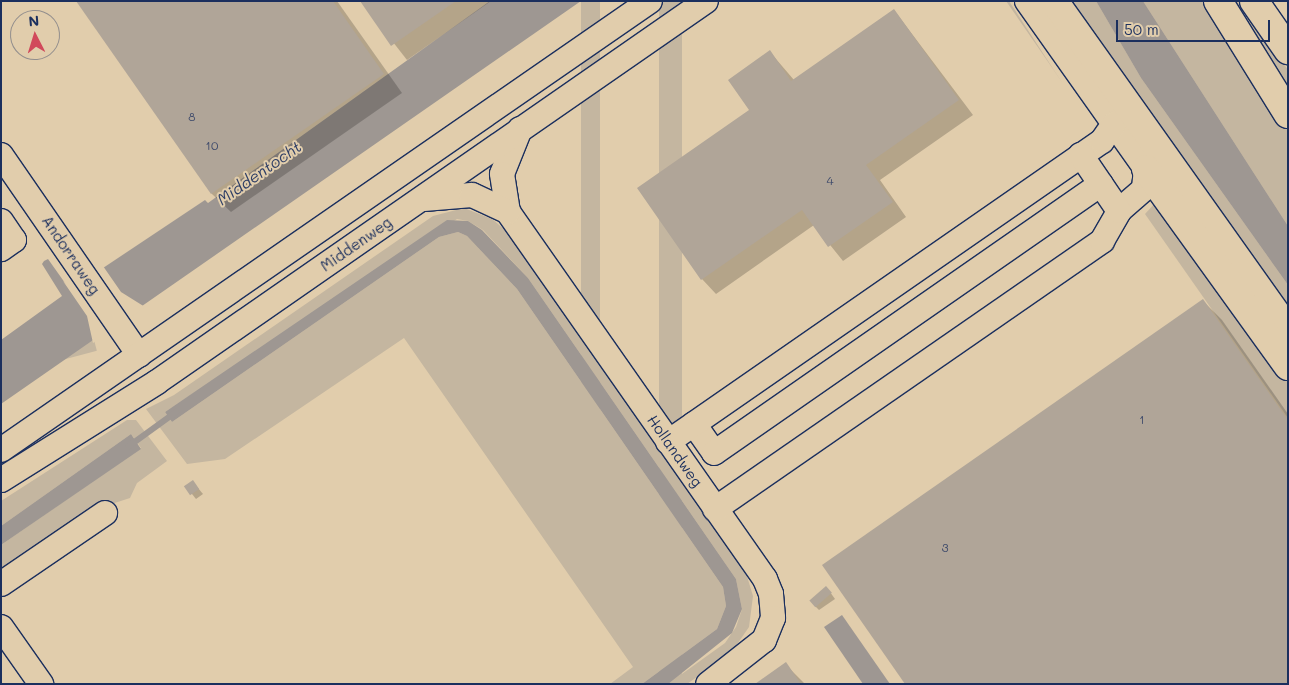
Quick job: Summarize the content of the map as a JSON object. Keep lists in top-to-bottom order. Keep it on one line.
{"streets":{"street":["Middenweg","Andorraweg","Hollandweg"]},"crossings":[["Middenweg","Hollandweg"]],"water":["Middentocht"],"house_numbers":["8","10","4","1","3"],"scale_bar":"50 m","north":"top"}
